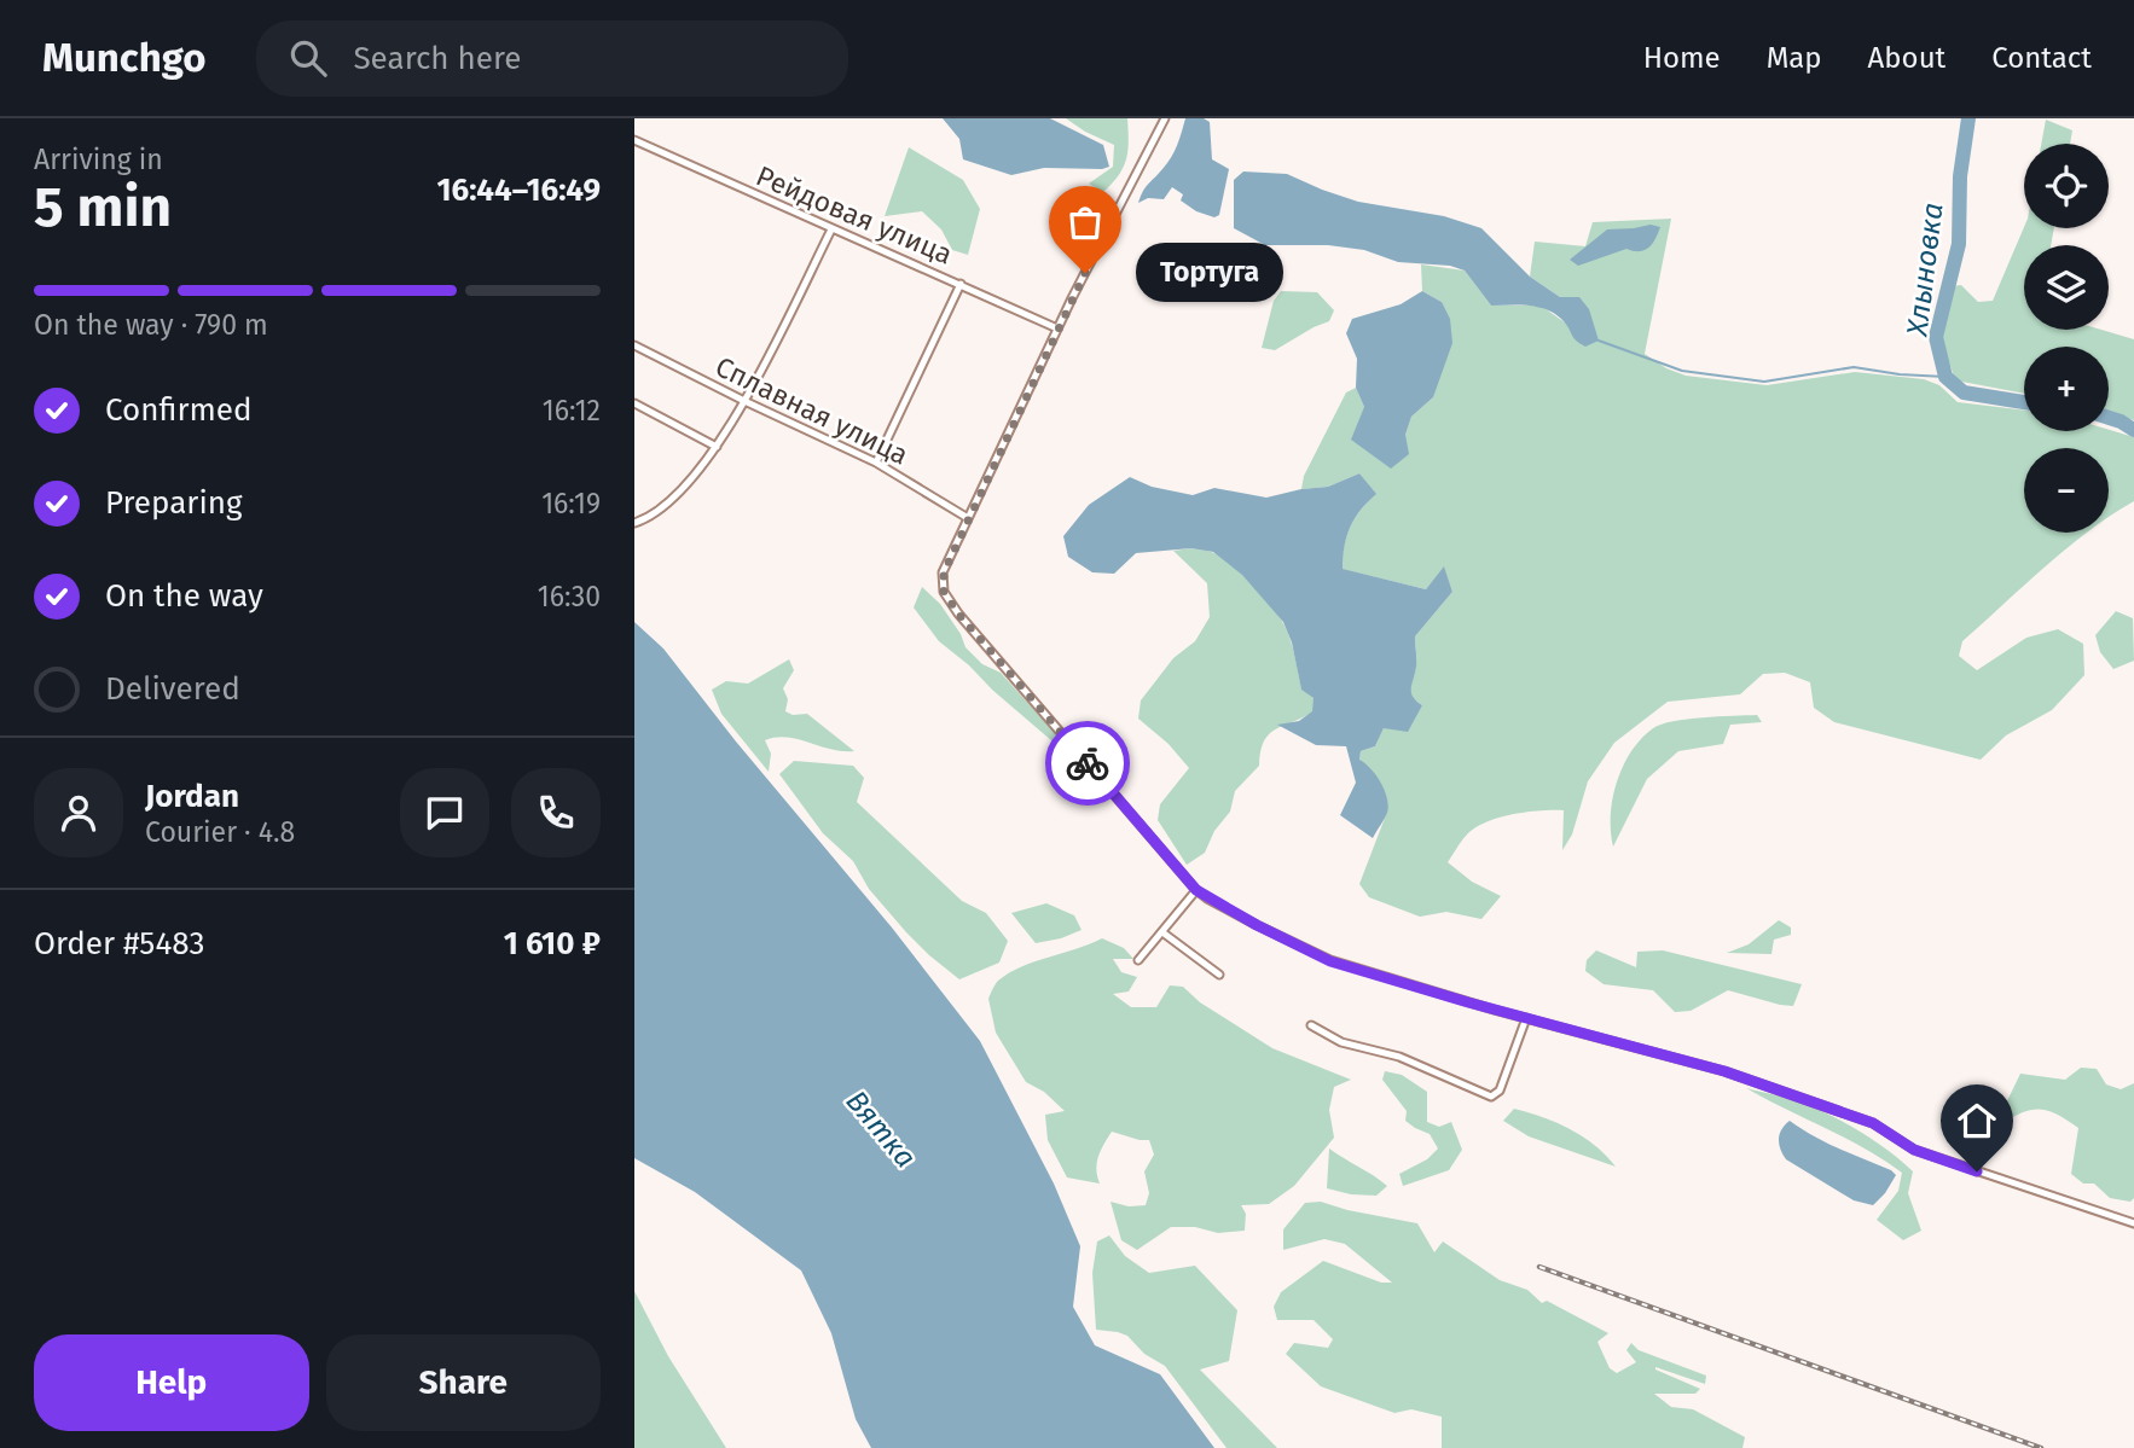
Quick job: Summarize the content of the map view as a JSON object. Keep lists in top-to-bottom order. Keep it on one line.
{"streets":{"street":["Рейдовая улица","Сплавная улица"]},"water":["Хлыновка","Вятка"],"places":["Тортуга"],"page":{"header":"Munchgo","search":"Search here","nav":["Home","Map","About","Contact"],"heading":["5 min","Arriving in","16:44–16:49"],"panel":["Jordan","Courier · 4.8","Order #5483","1 610 ₽"],"map_buttons":["+","−"],"bubble":"Тортуга","bar":"On the way · 790 m","list":[["Confirmed","16:12"],["Preparing","16:19"],["On the way","16:30"],"Delivered"],"buttons":["Help","Share"]}}
